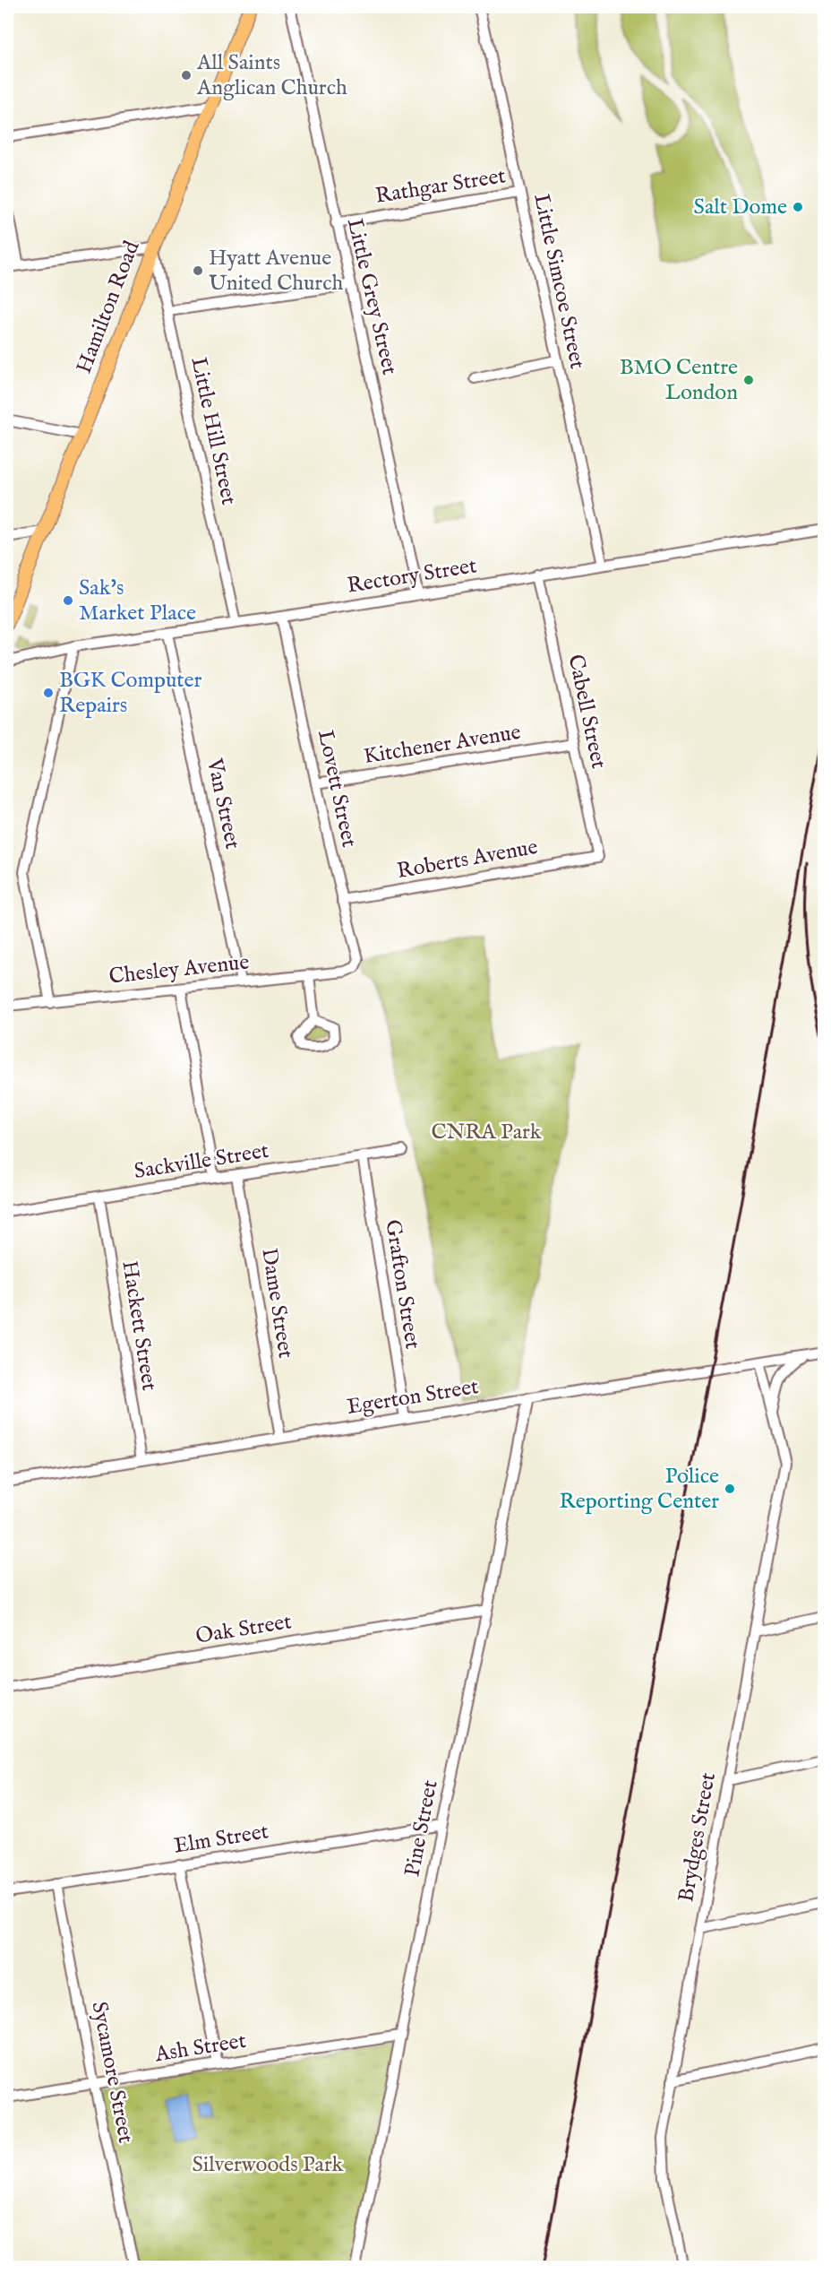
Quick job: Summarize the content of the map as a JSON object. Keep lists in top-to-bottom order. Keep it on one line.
{"streets":{"main road":["Hamilton Road"],"street":["Rathgar Street","Little Simcoe Street","Little Grey Street","Little Hill Street","Rectory Street","Cabell Street","Kitchener Avenue","Lovett Street","Van Street","Roberts Avenue","Chesley Avenue","Sackville Street","Grafton Street","Dame Street","Hackett Street","Egerton Street","Oak Street","Pine Street","Brydges Street","Elm Street","Ash Street","Sycamore Street"]},"crossings":[["Rathgar Street","Little Simcoe Street"],["Rathgar Street","Little Grey Street"],["Little Simcoe Street","Rectory Street"],["Little Grey Street","Rectory Street"],["Hamilton Road","Little Hill Street"],["Little Hill Street","Rectory Street"],["Rectory Street","Cabell Street"],["Rectory Street","Lovett Street"],["Rectory Street","Van Street"],["Cabell Street","Kitchener Avenue"],["Cabell Street","Roberts Avenue"],["Kitchener Avenue","Lovett Street"],["Lovett Street","Roberts Avenue"],["Lovett Street","Chesley Avenue"],["Van Street","Chesley Avenue"],["Sackville Street","Grafton Street"],["Sackville Street","Dame Street"],["Sackville Street","Hackett Street"],["Grafton Street","Egerton Street"],["Dame Street","Egerton Street"],["Hackett Street","Egerton Street"],["Egerton Street","Pine Street"],["Egerton Street","Brydges Street"],["Oak Street","Pine Street"],["Pine Street","Elm Street"],["Pine Street","Ash Street"],["Elm Street","Sycamore Street"],["Ash Street","Sycamore Street"]],"parks":["CNRA Park","Silverwoods Park"],"places":["All Saints Anglican Church","Salt Dome","Hyatt Avenue United Church","BMO Centre London","Sak's Market Place","BGK Computer Repairs","Police Reporting Center"]}
